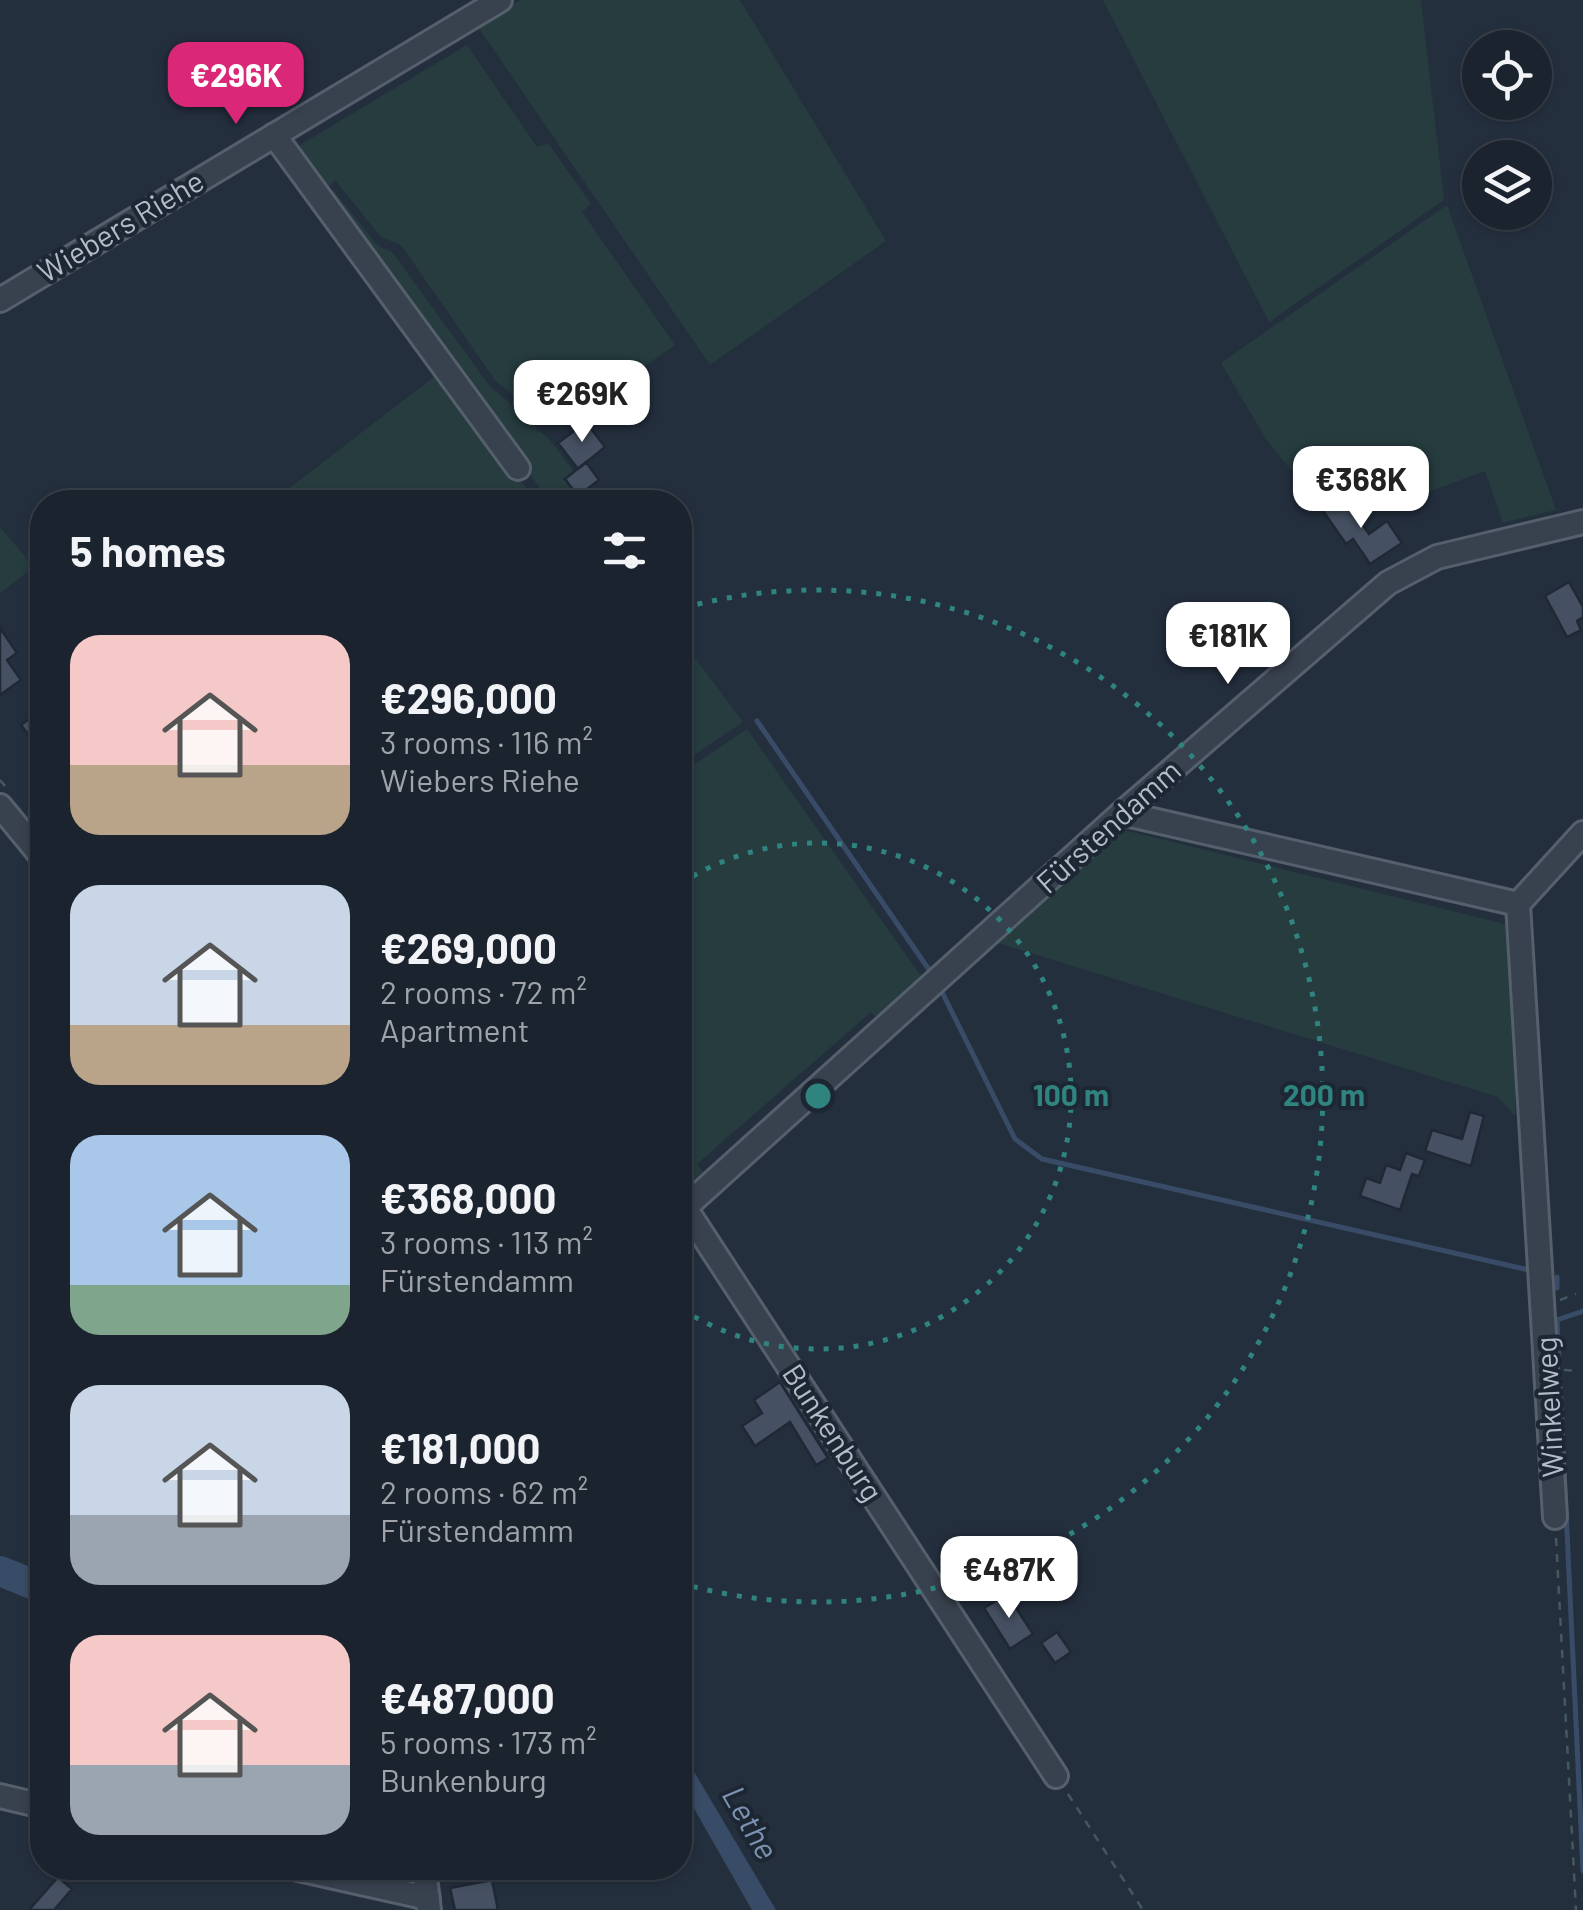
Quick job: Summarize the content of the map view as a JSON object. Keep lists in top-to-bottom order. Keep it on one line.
{"streets":{"street":["Wiebers Riehe","Fürstendamm","Winkelweg","Bunkenburg"]},"water":["Lethe"],"page":{"price":["€296K","€269K","€368K","€181K","€487K"],"heading":"5 homes","list":[{"name":"€296,000","note":"3 rooms · 116 m² · Wiebers Riehe"},{"name":"€269,000","note":"2 rooms · 72 m² · Apartment"},{"name":"€368,000","note":"3 rooms · 113 m² · Fürstendamm"},{"name":"€181,000","note":"2 rooms · 62 m² · Fürstendamm"},{"name":"€487,000","note":"5 rooms · 173 m² · Bunkenburg"}]},"rings":["100 m","200 m"]}
